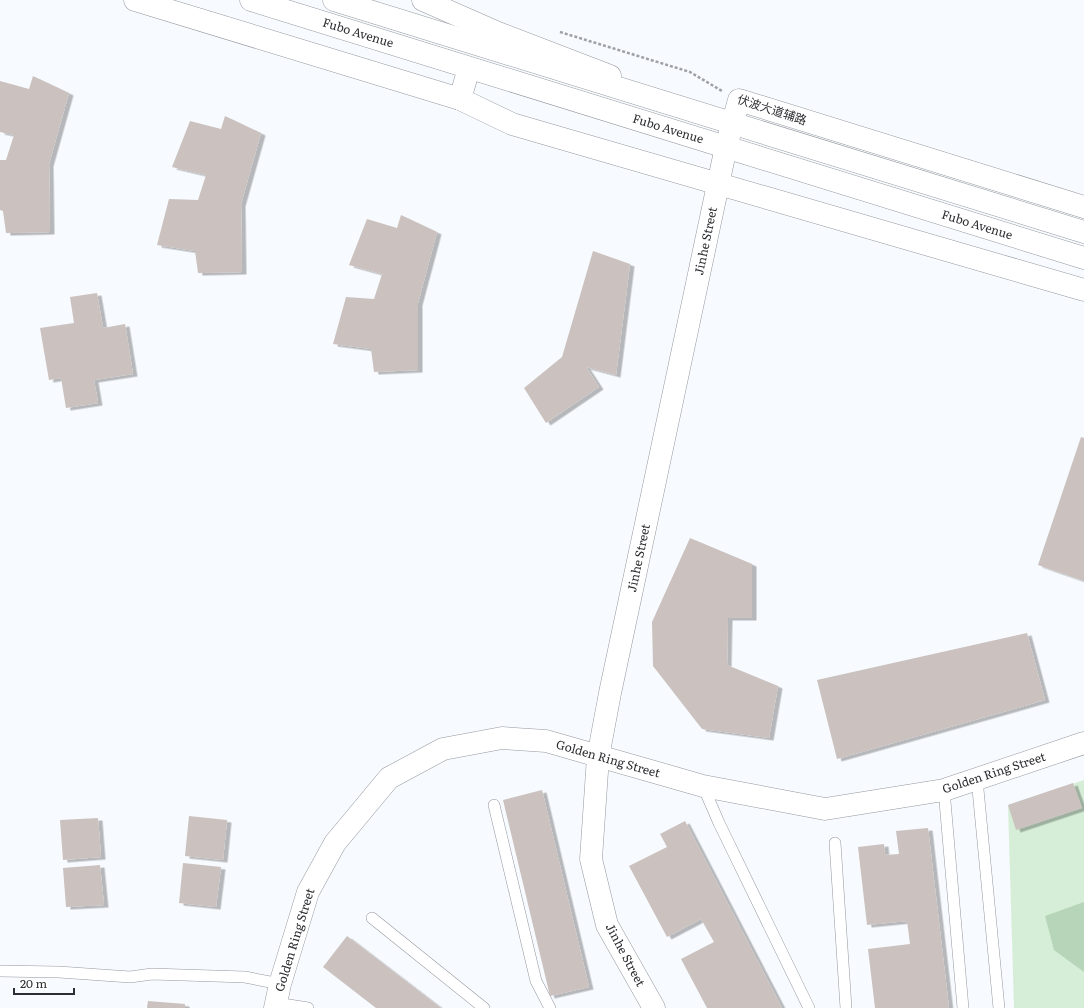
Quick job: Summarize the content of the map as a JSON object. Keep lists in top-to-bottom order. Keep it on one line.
{"streets":{"street":["Fubo Avenue","伏波大道辅路","Jinhe Street","Golden Ring Street"]},"crossings":[["Fubo Avenue","Jinhe Street"],["伏波大道辅路","Jinhe Street"],["Jinhe Street","Golden Ring Street"]],"scale_bar":"20 m"}
